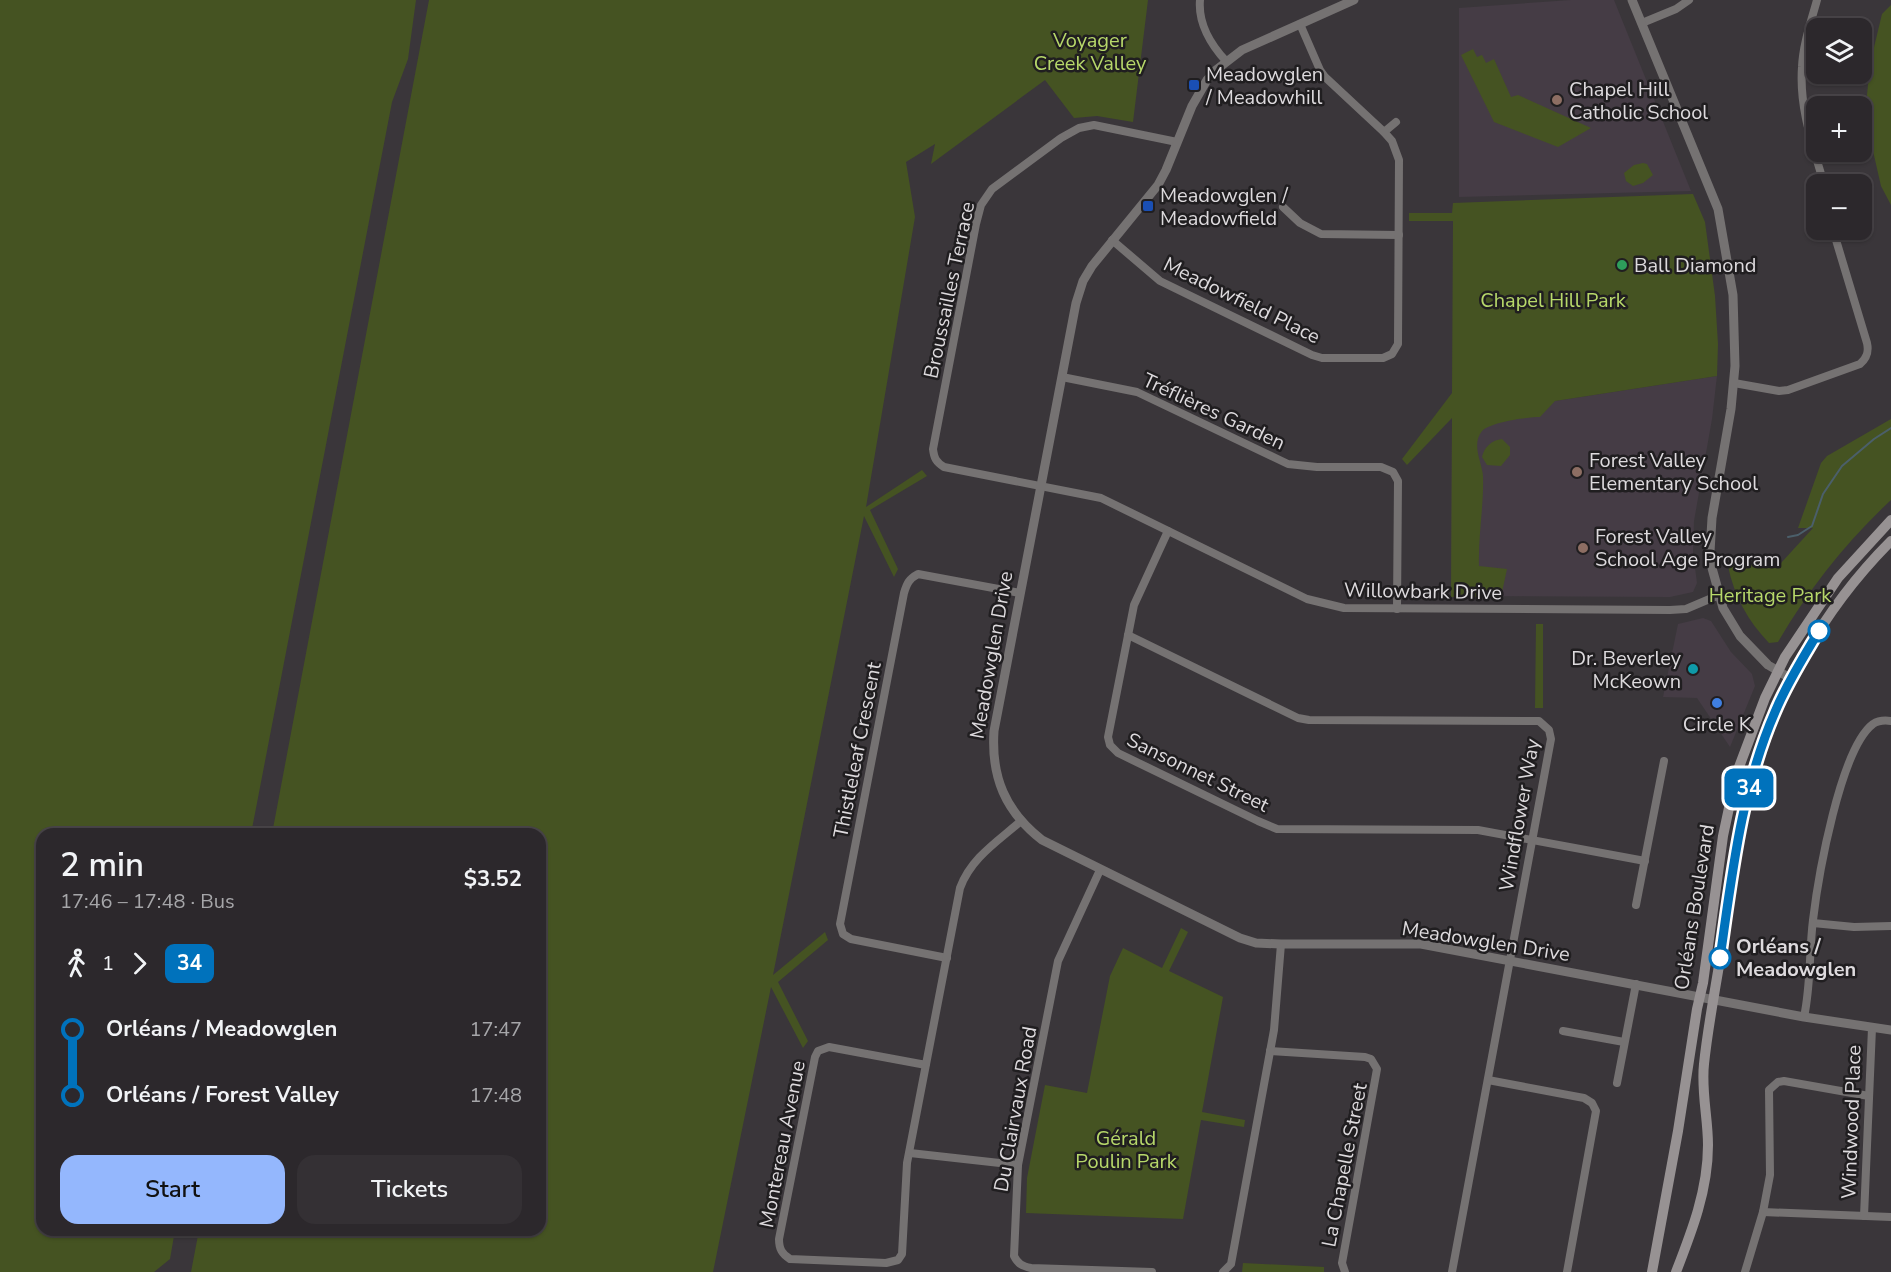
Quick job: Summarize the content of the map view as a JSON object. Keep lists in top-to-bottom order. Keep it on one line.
{"streets":{"main road":["Orléans Boulevard"],"street":["Broussailles Terrace","Meadowfield Place","Tréflières Garden","Willowbark Drive","Meadowglen Drive","Thistleleaf Crescent","Sansonnet Street","Windflower Way","Du Clairvaux Road","Windwood Place","Montereau Avenue","La Chapelle Street"]},"crossings":[["Broussailles Terrace","Willowbark Drive"],["Broussailles Terrace","Meadowglen Drive"],["Meadowfield Place","Meadowglen Drive"],["Tréflières Garden","Willowbark Drive"],["Tréflières Garden","Meadowglen Drive"],["Willowbark Drive","Meadowglen Drive"],["Willowbark Drive","Sansonnet Street"],["Meadowglen Drive","Thistleleaf Crescent"],["Meadowglen Drive","Windflower Way"],["Meadowglen Drive","Orléans Boulevard"],["Meadowglen Drive","Du Clairvaux Road"],["Meadowglen Drive","Windwood Place"],["Meadowglen Drive","Montereau Avenue"],["Thistleleaf Crescent","Montereau Avenue"],["Sansonnet Street","Windflower Way"]],"parks":["Voyager Creek Valley","Chapel Hill Park","Heritage Park","Gérald Poulin Park"],"places":{"transit":["Meadowglen / Meadowhill","Meadowglen / Meadowfield"],"other":["Chapel Hill Catholic School","Ball Diamond","Forest Valley Elementary School","Forest Valley School Age Program","Dr. Beverley McKeown","Circle K","Orléans / Meadowglen"]},"lines":["bus line 34"],"page":{"on_map":"34","map_buttons":["+","−"],"heading":["2 min","17:46 – 17:48 · Bus","$3.52"],"legs":["1","34"],"list":[{"name":"Orléans / Meadowglen","value":"17:47"},{"name":"Orléans / Forest Valley","value":"17:48"}],"buttons":["Start","Tickets"]}}
